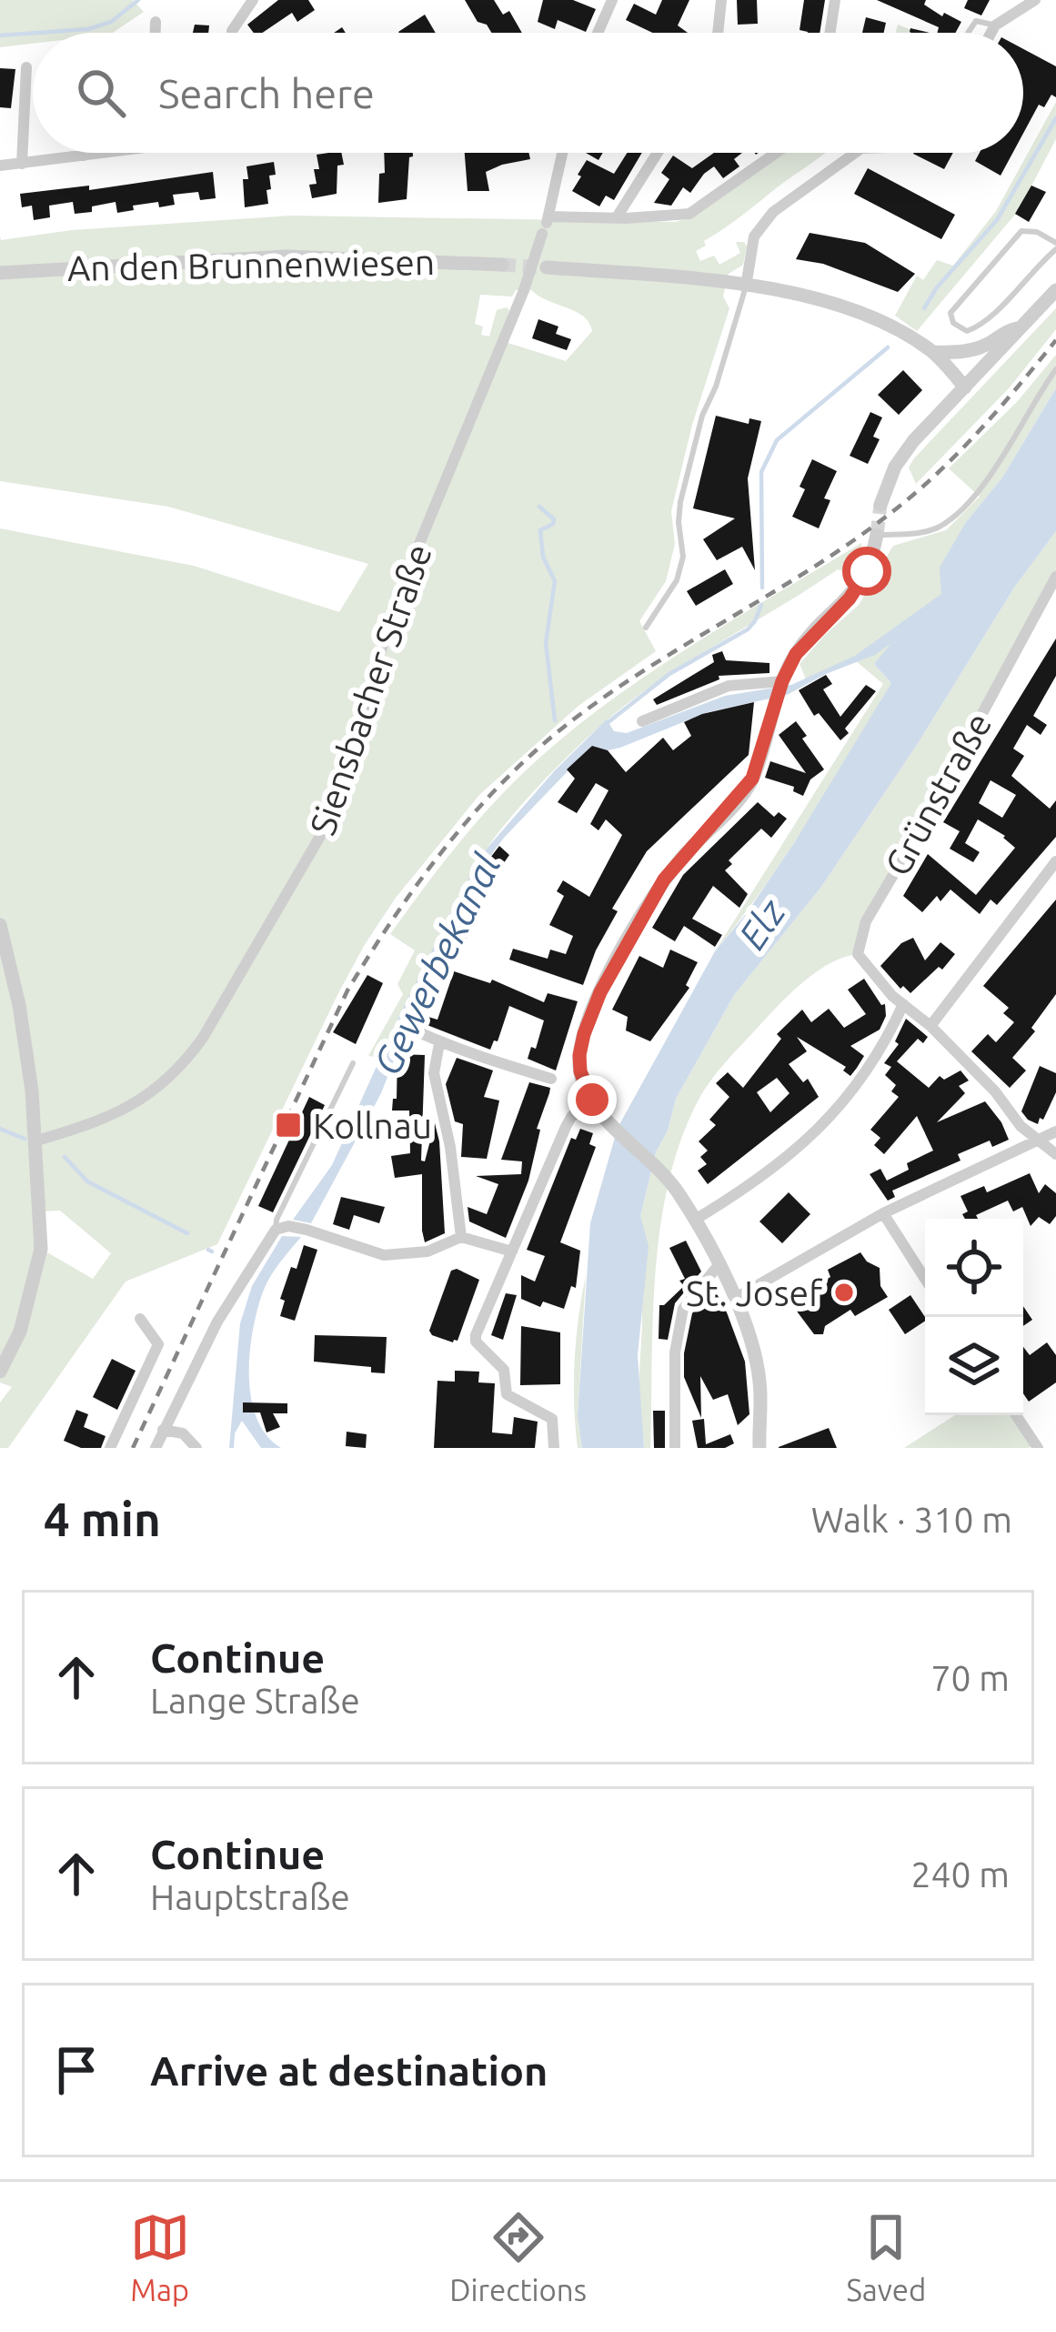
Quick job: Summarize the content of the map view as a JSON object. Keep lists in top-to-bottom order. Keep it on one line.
{"streets":{"street":["An den Brunnenwiesen","Siensbacher Straße","Grünstraße"]},"water":["Elz","Gewerbekanal"],"places":{"transit":["Kollnau"],"other":["St. Josef"]},"page":{"search":"Search here","heading":["4 min","Walk · 310 m"],"list":[["Continue","Lange Straße","70 m"],["Continue","Hauptstraße","240 m"],"Arrive at destination"],"nav":["Map","Directions","Saved"]}}
